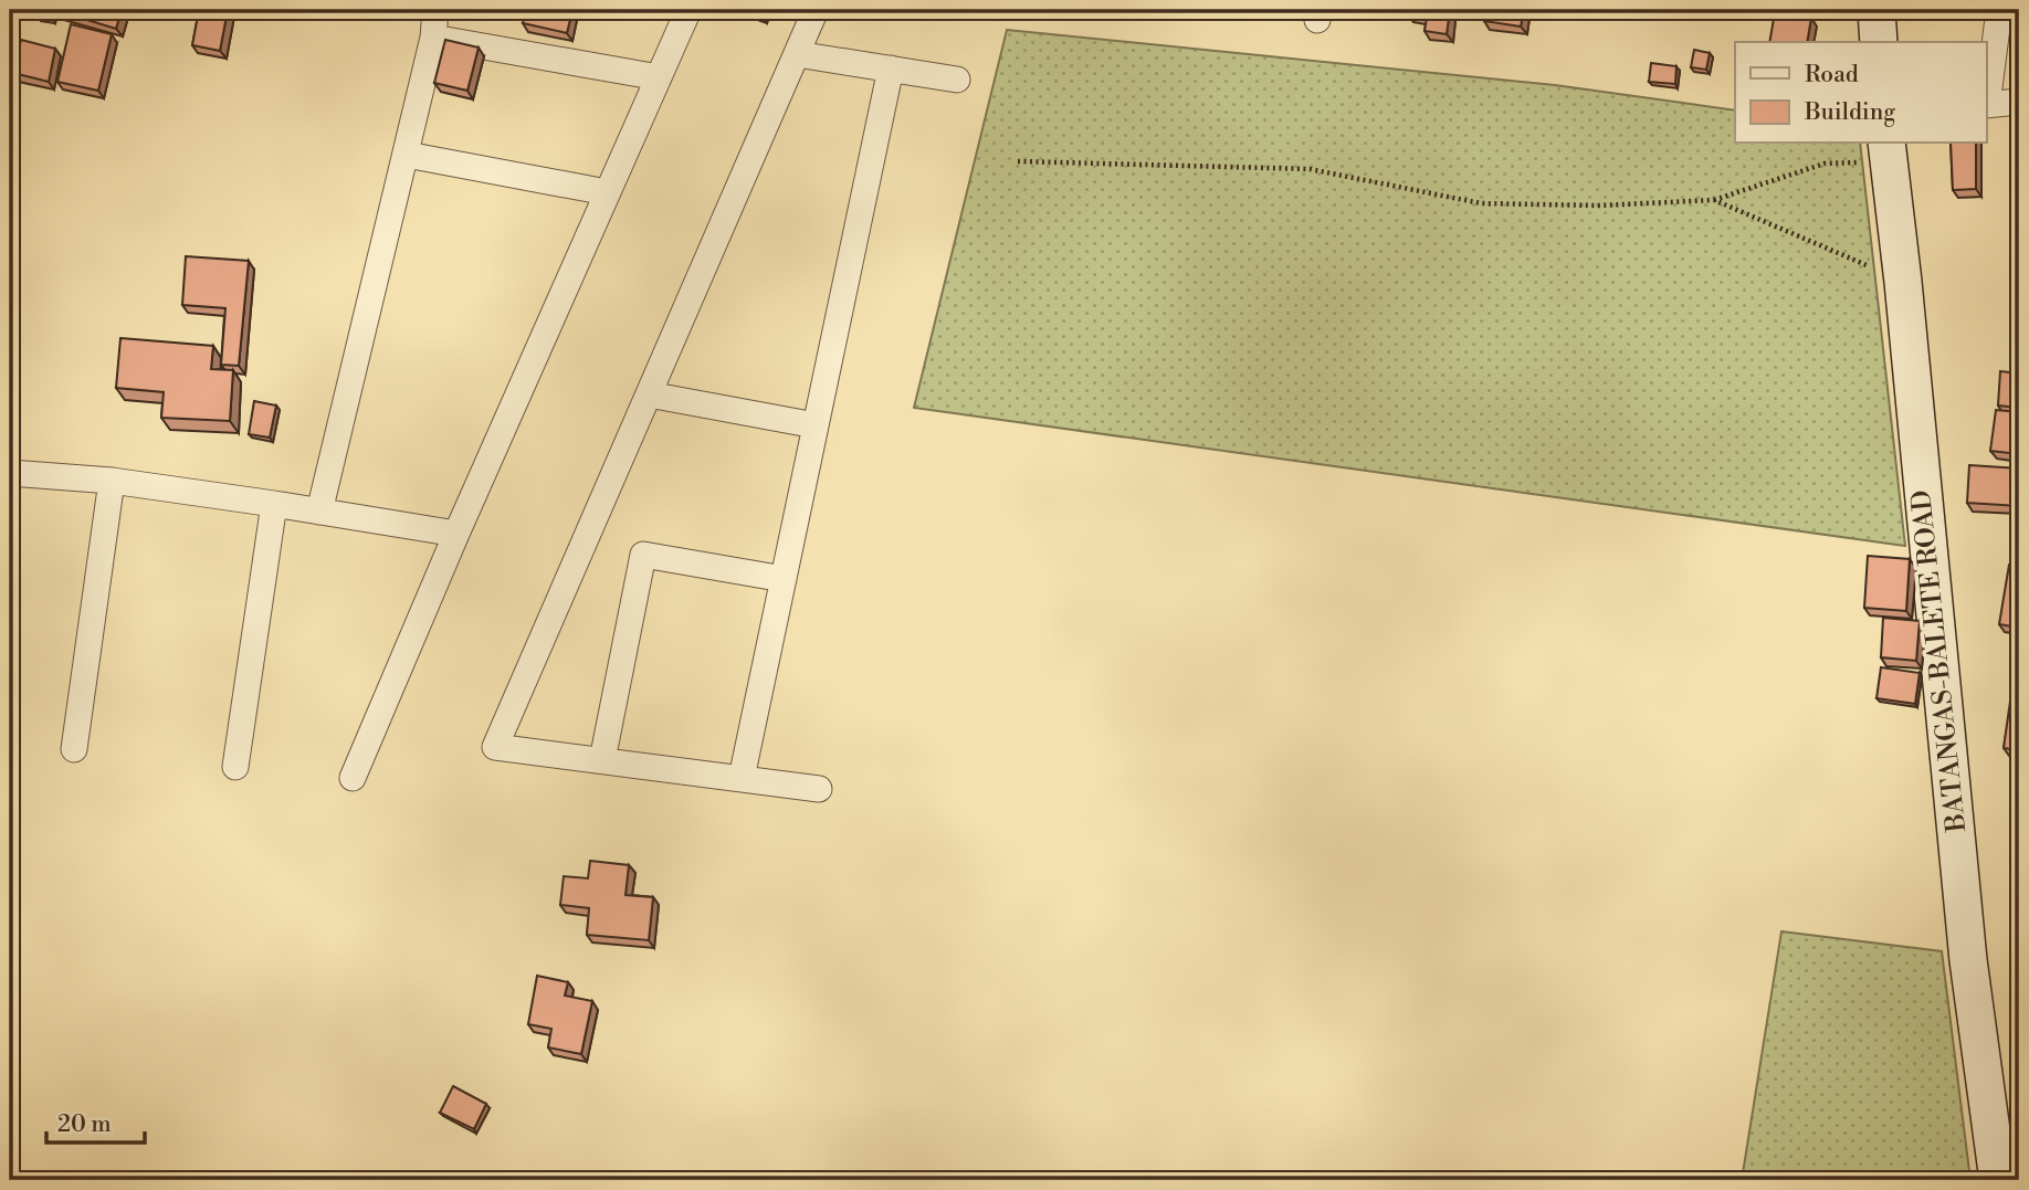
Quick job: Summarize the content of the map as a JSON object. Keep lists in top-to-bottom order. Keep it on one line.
{"streets":{"main road":["BATANGAS-BALETE ROAD"]},"legend":["Road","Building"],"scale_bar":"20 m"}
